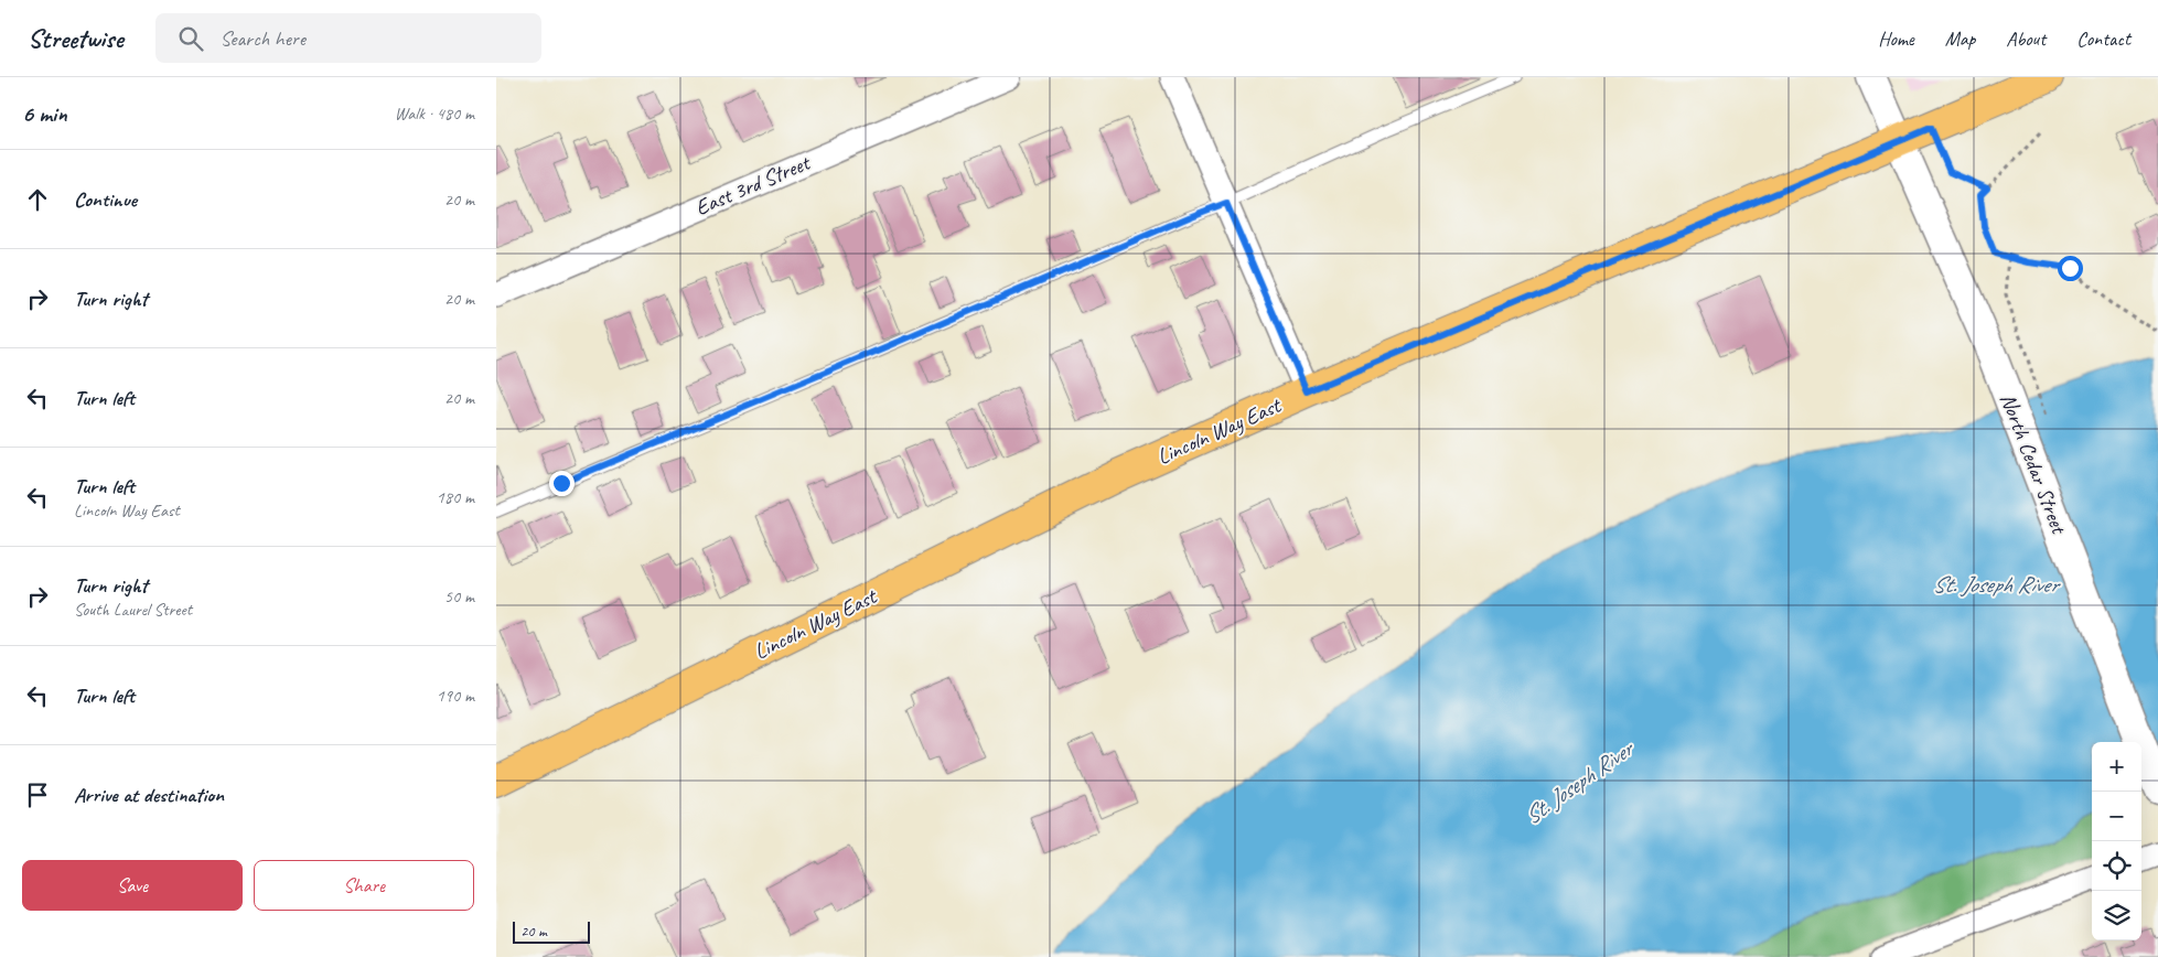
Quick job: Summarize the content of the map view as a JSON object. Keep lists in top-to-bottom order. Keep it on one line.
{"streets":{"main road":["Lincoln Way East"],"street":["East 3rd Street","North Cedar Street"]},"crossings":[["Lincoln Way East","North Cedar Street"]],"water":["St. Joseph River"],"scale_bar":"20 m","page":{"header":"Streetwise","search":"Search here","nav":["Home","Map","About","Contact"],"heading":["6 min","Walk · 480 m"],"list":[["Continue","20 m"],["Turn right","20 m"],["Turn left","20 m"],["Turn left","Lincoln Way East","180 m"],["Turn right","South Laurel Street","50 m"],["Turn left","190 m"],"Arrive at destination"],"map_buttons":["+","−"],"buttons":["Save","Share"],"scale":"20 m"}}
